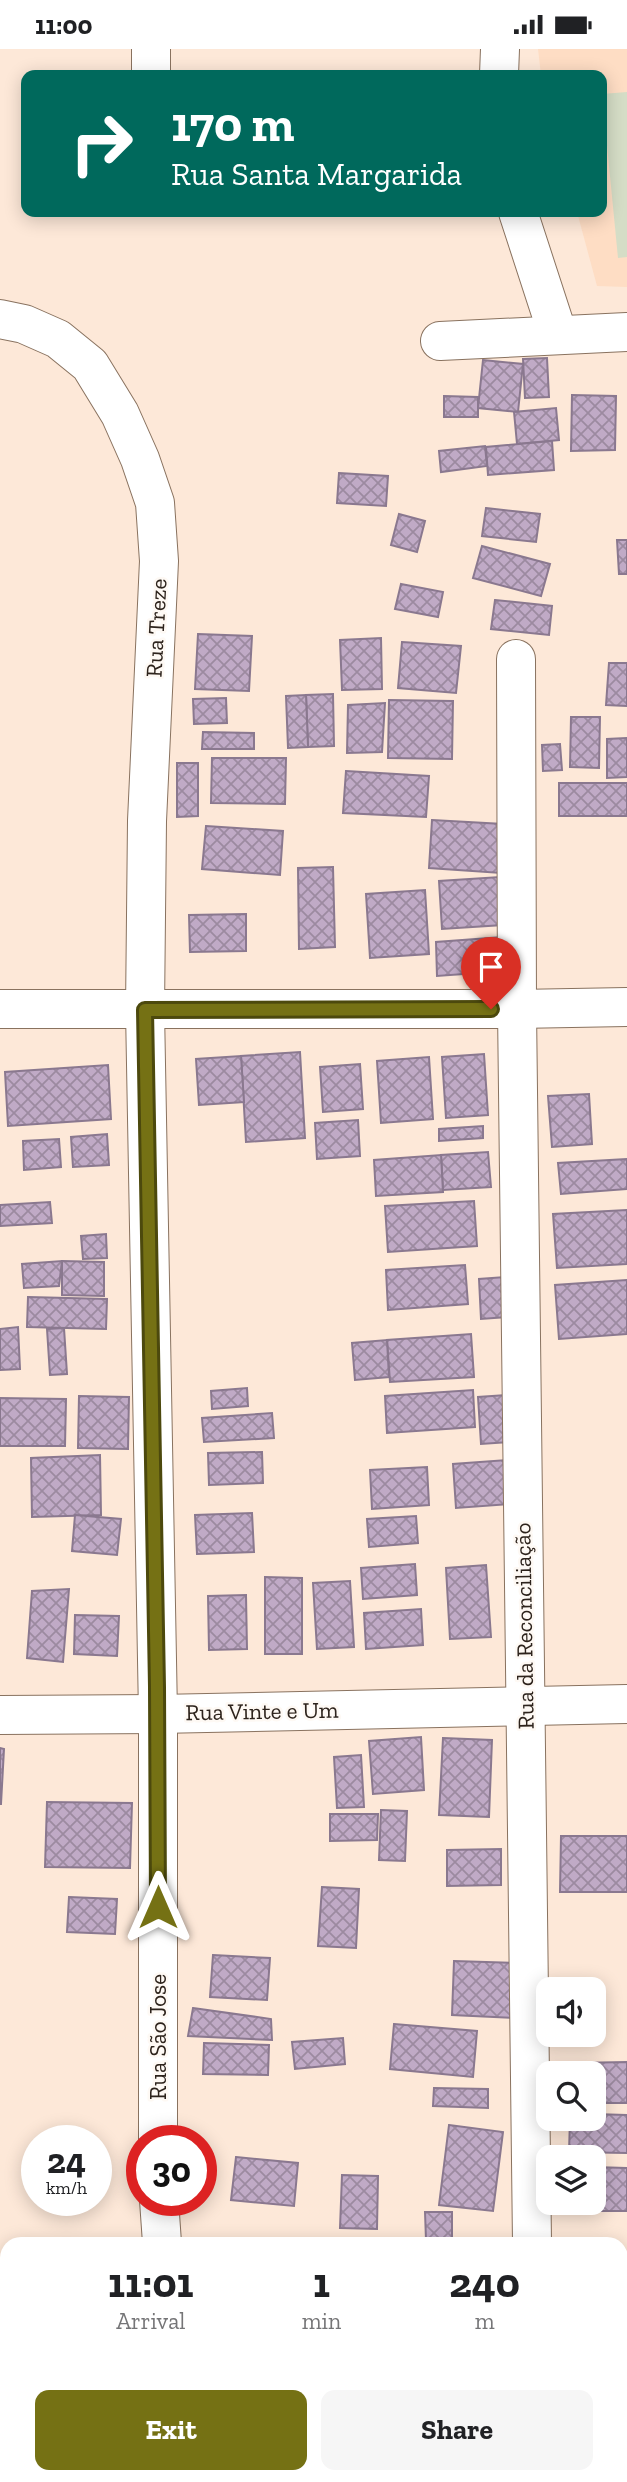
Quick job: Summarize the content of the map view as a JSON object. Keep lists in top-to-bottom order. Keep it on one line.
{"streets":{"street":["Rua Treze","Rua da Reconciliação","Rua Vinte e Um","Rua São Jose"]},"crossings":[["Rua Treze","Rua São Jose"],["Rua da Reconciliação","Rua Vinte e Um"],["Rua Vinte e Um","Rua São Jose"]],"page":{"status":"11:00","turn":["170 m","Rua Santa Margarida"],"speed":"24 km/h","limit":"30","eta":["11:01","Arrival","1","min","240","m"],"buttons":["Exit","Share"]}}
